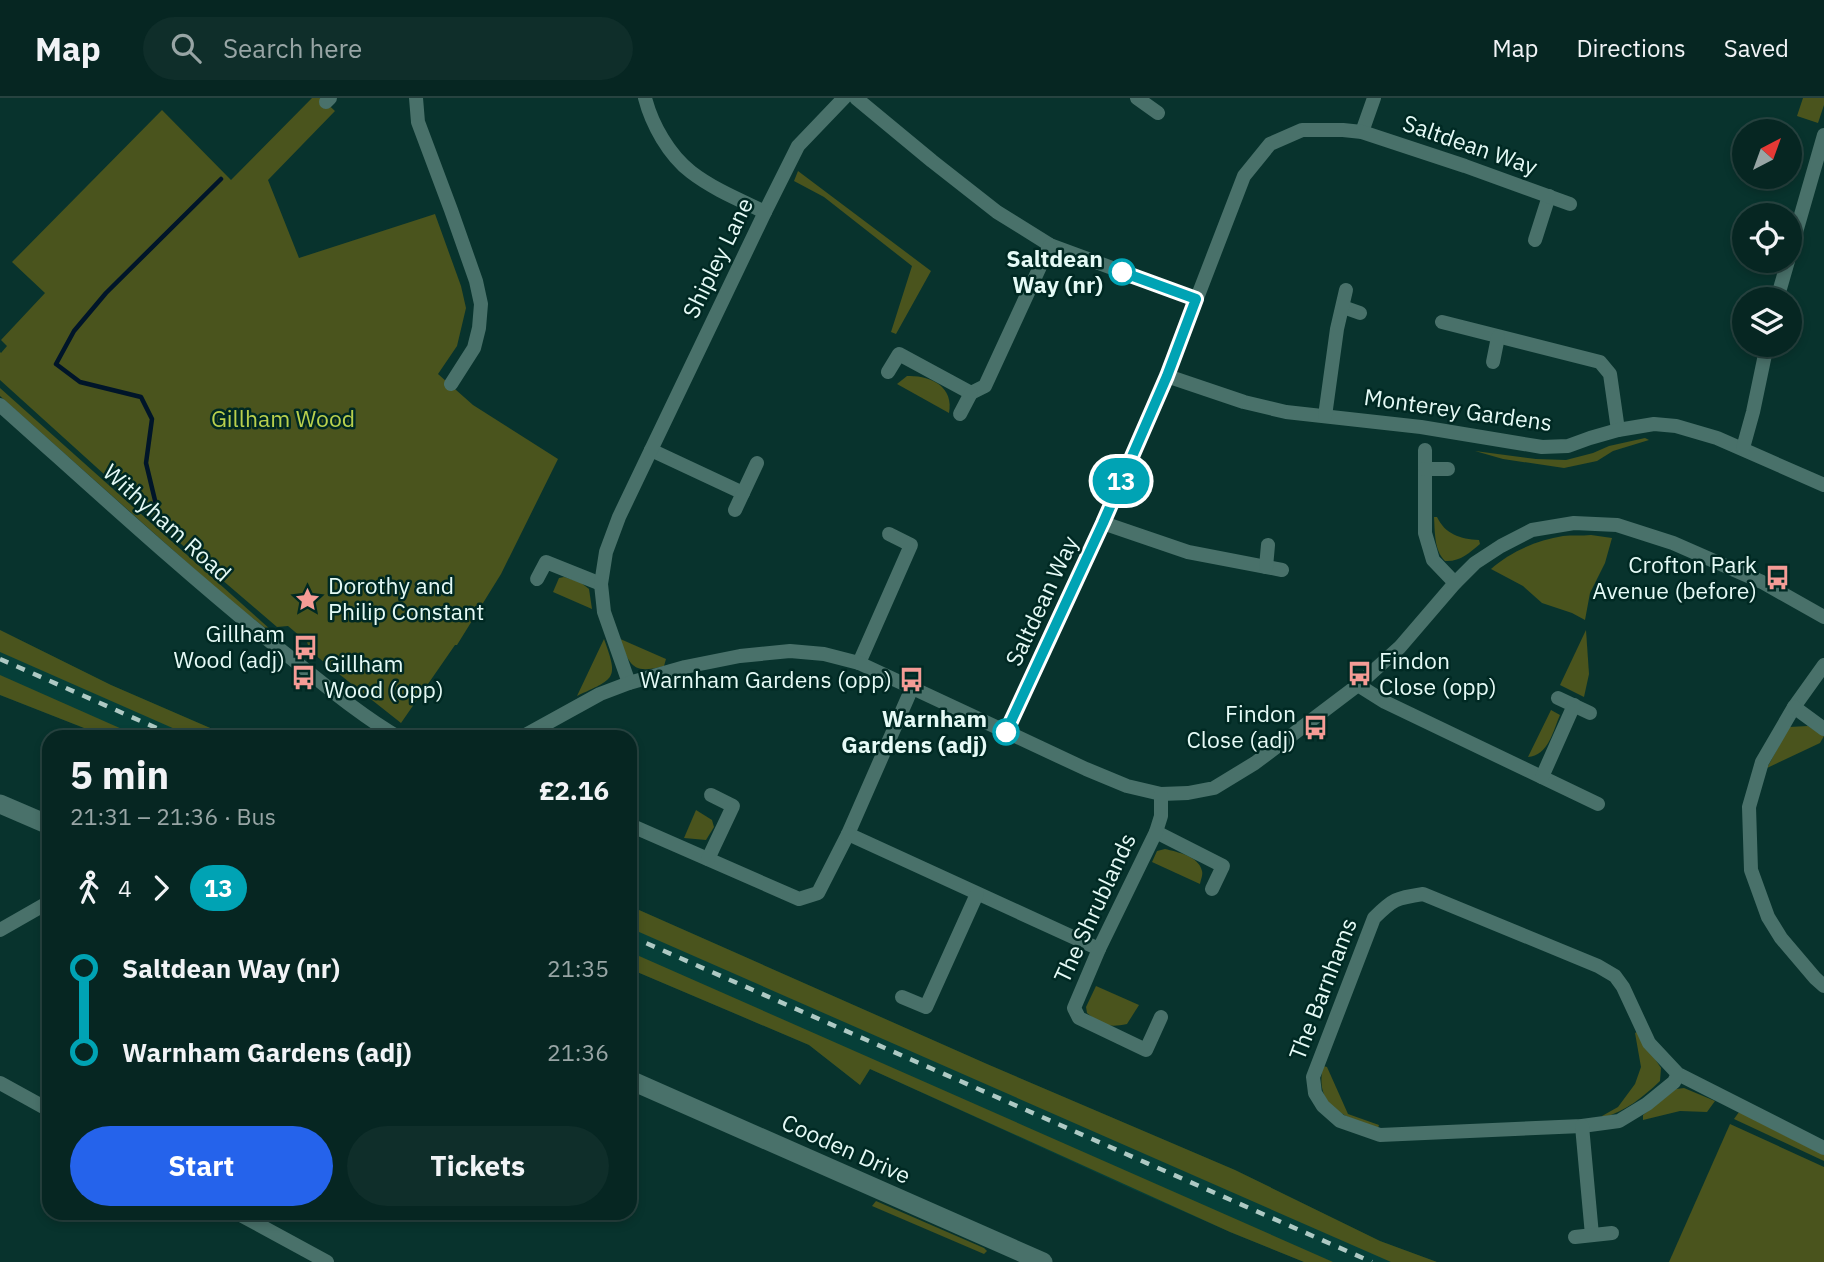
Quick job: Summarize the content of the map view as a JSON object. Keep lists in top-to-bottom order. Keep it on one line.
{"streets":{"main road":["Cooden Drive"],"street":["Saltdean Way","Shipley Lane","Monterey Gardens","Withyham Road","The Shrublands","The Barnhams"]},"crossings":[["Saltdean Way","Monterey Gardens"]],"parks":["Gillham Wood"],"places":{"other":["Saltdean Way (nr)","Warnham Gardens (adj)"],"bus stop":["Crofton Park Avenue (before)","Gillham Wood (adj)","Findon Close (opp)","Gillham Wood (opp)","Warnham Gardens (opp)","Findon Close (adj)"],"place":["Dorothy and Philip Constant"]},"lines":["bus line 13"],"north":"top right","page":{"header":"Map","search":"Search here","nav":["Map","Directions","Saved"],"on_map":"13","heading":["5 min","21:31 – 21:36 · Bus","£2.16"],"legs":["4","13"],"list":[{"name":"Saltdean Way (nr)","value":"21:35"},{"name":"Warnham Gardens (adj)","value":"21:36"}],"buttons":["Start","Tickets"]}}
